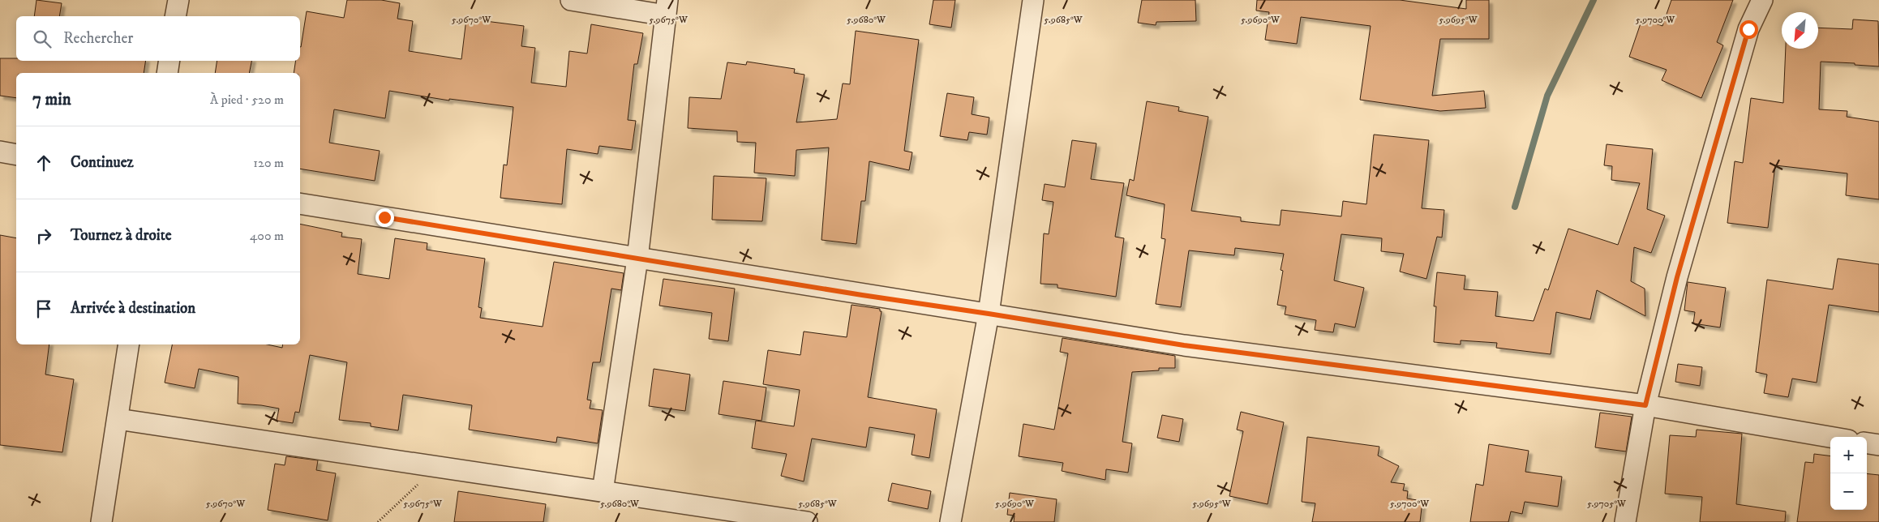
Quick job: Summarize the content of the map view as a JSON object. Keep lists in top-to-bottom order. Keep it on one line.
{"north":"bottom left","page":{"search":"Rechercher","heading":["7 min","À pied · 520 m"],"list":[["Continuez","120 m"],["Tournez à droite","400 m"],"Arrivée à destination"],"map_buttons":["+","−"]},"coordinates":["5.9670°W","5.9675°W","5.9680°W","5.9685°W","5.9690°W","5.9695°W","5.9700°W","5.9705°W"]}
